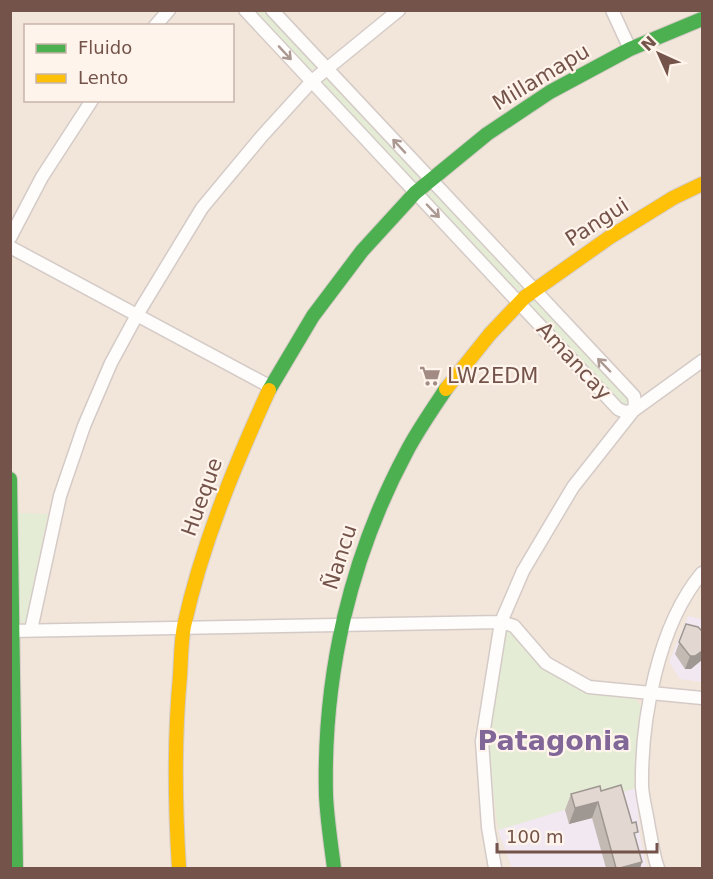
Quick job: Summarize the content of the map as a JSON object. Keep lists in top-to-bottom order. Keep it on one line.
{"streets":{"street":["Millamapu","Pangui","Amancay","Hueque","Ñancu"]},"crossings":[["Millamapu","Amancay"],["Millamapu","Hueque"],["Pangui","Amancay"],["Pangui","Ñancu"],["Amancay","Hueque"],["Amancay","Ñancu"]],"districts":["Patagonia"],"places":{"supermarket":["LW2EDM"]},"legend":["Fluido","Lento"],"scale_bar":"100 m","north":"top left"}
